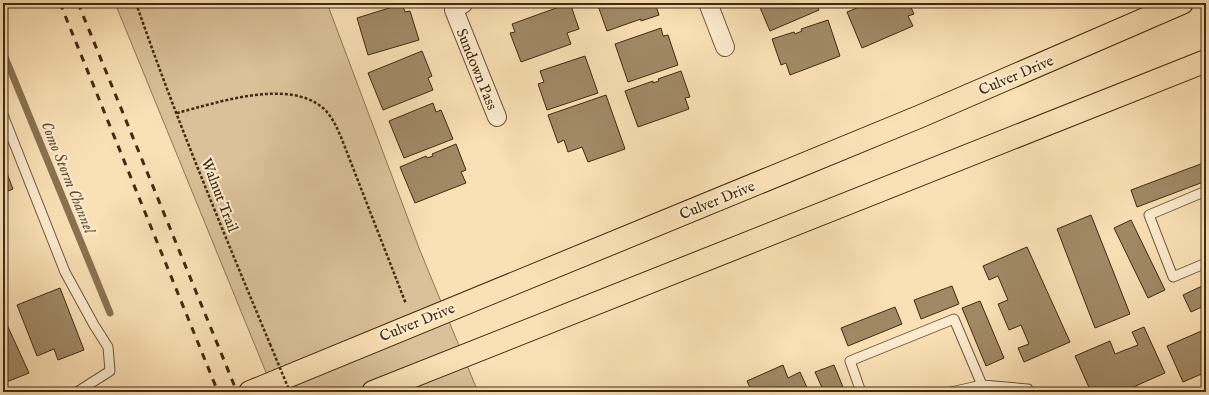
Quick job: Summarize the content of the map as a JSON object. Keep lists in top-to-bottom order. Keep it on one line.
{"streets":{"main road":["Culver Drive"],"street":["Sundown Pass"],"path":["Walnut Trail"]},"water":["Como Storm Channel"]}
